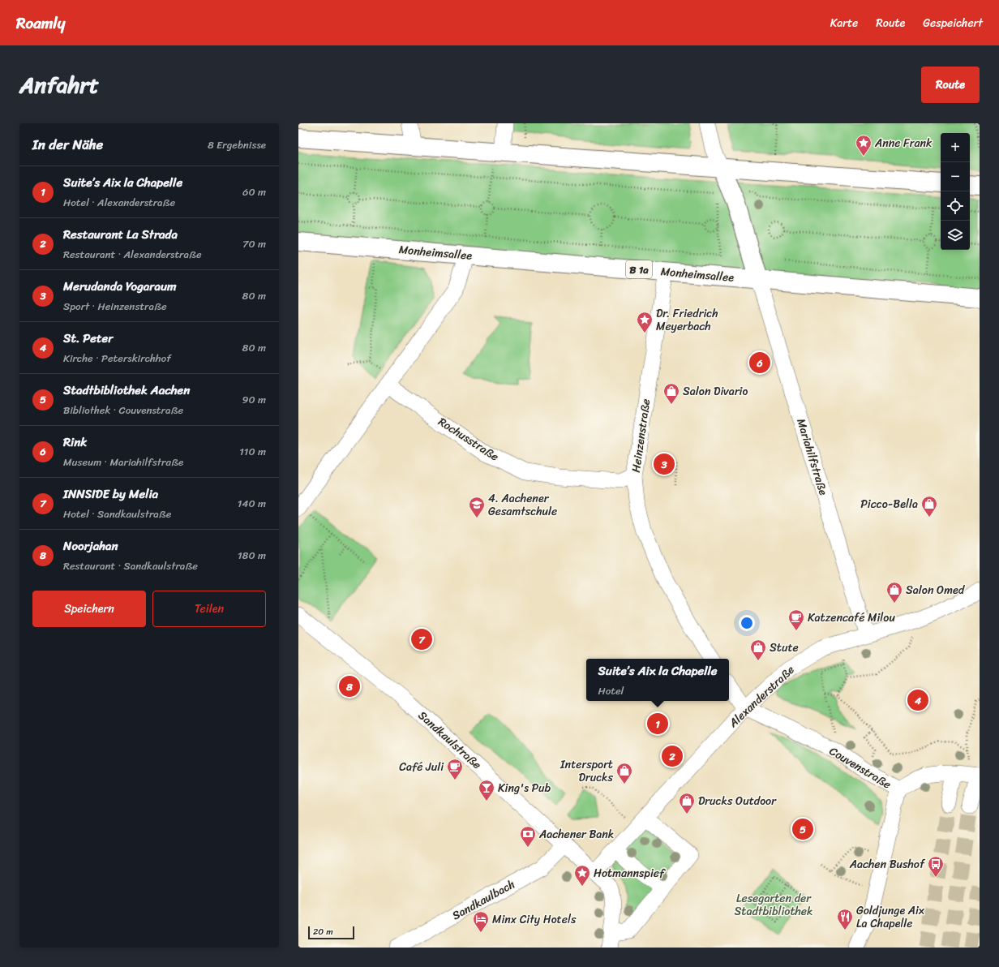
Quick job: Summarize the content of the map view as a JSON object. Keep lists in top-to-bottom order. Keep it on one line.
{"streets":{"main road":["Monheimsallee","B 1a"],"street":["Heinzenstraße","Rochusstraße","Mariahilfstraße","Alexanderstraße","Sandkaulstraße","Couvenstraße","Sandkaulbach"]},"crossings":[["Monheimsallee","Heinzenstraße"],["Monheimsallee","Mariahilfstraße"],["Heinzenstraße","Rochusstraße"],["Mariahilfstraße","Alexanderstraße"],["Alexanderstraße","Sandkaulstraße"],["Alexanderstraße","Couvenstraße"],["Sandkaulstraße","Sandkaulbach"]],"parks":["Lesegarten der Stadtbibliothek"],"places":{"place":["Anne Frank","Dr. Friedrich Meyerbach","Hotmannspief"],"shop":["Salon Divario","Picco-Bella","Salon Omed","Stute","Intersport Drucks","Drucks Outdoor"],"school or university":["4. Aachener Gesamtschule"],"cafe":["Katzencafé Milou","Café Juli"],"bar":["King's Pub"],"bank":["Aachener Bank"],"bus stop":["Aachen Bushof"],"restaurant":["Goldjunge Aix La Chapelle"],"hotel":["Minx City Hotels"]},"scale_bar":"20 m","page":{"header":"Roamly","nav":["Karte","Route","Gespeichert"],"title":"Anfahrt","buttons":["Route",["Speichern","Teilen"]],"heading":["In der Nähe","8 Ergebnisse"],"map_buttons":["+","−"],"list":[{"mark":"1","name":"Suite’s Aix la Chapelle","note":"Hotel · Alexanderstraße","value":"60 m"},{"mark":"2","name":"Restaurant La Strada","note":"Restaurant · Alexanderstraße","value":"70 m"},{"mark":"3","name":"Merudanda Yogaraum","note":"Sport · Heinzenstraße","value":"80 m"},{"mark":"4","name":"St. Peter","note":"Kirche · Peterskirchhof","value":"80 m"},{"mark":"5","name":"Stadtbibliothek Aachen","note":"Bibliothek · Couvenstraße","value":"90 m"},{"mark":"6","name":"Rink","note":"Museum · Mariahilfstraße","value":"110 m"},{"mark":"7","name":"INNSIDE by Melia","note":"Hotel · Sandkaulstraße","value":"140 m"},{"mark":"8","name":"Noorjahan","note":"Restaurant · Sandkaulstraße","value":"180 m"}],"pins":["6","3","7","8","4","1","2","5"],"popup":["Suite’s Aix la Chapelle","Hotel"],"scale":"20 m"}}
